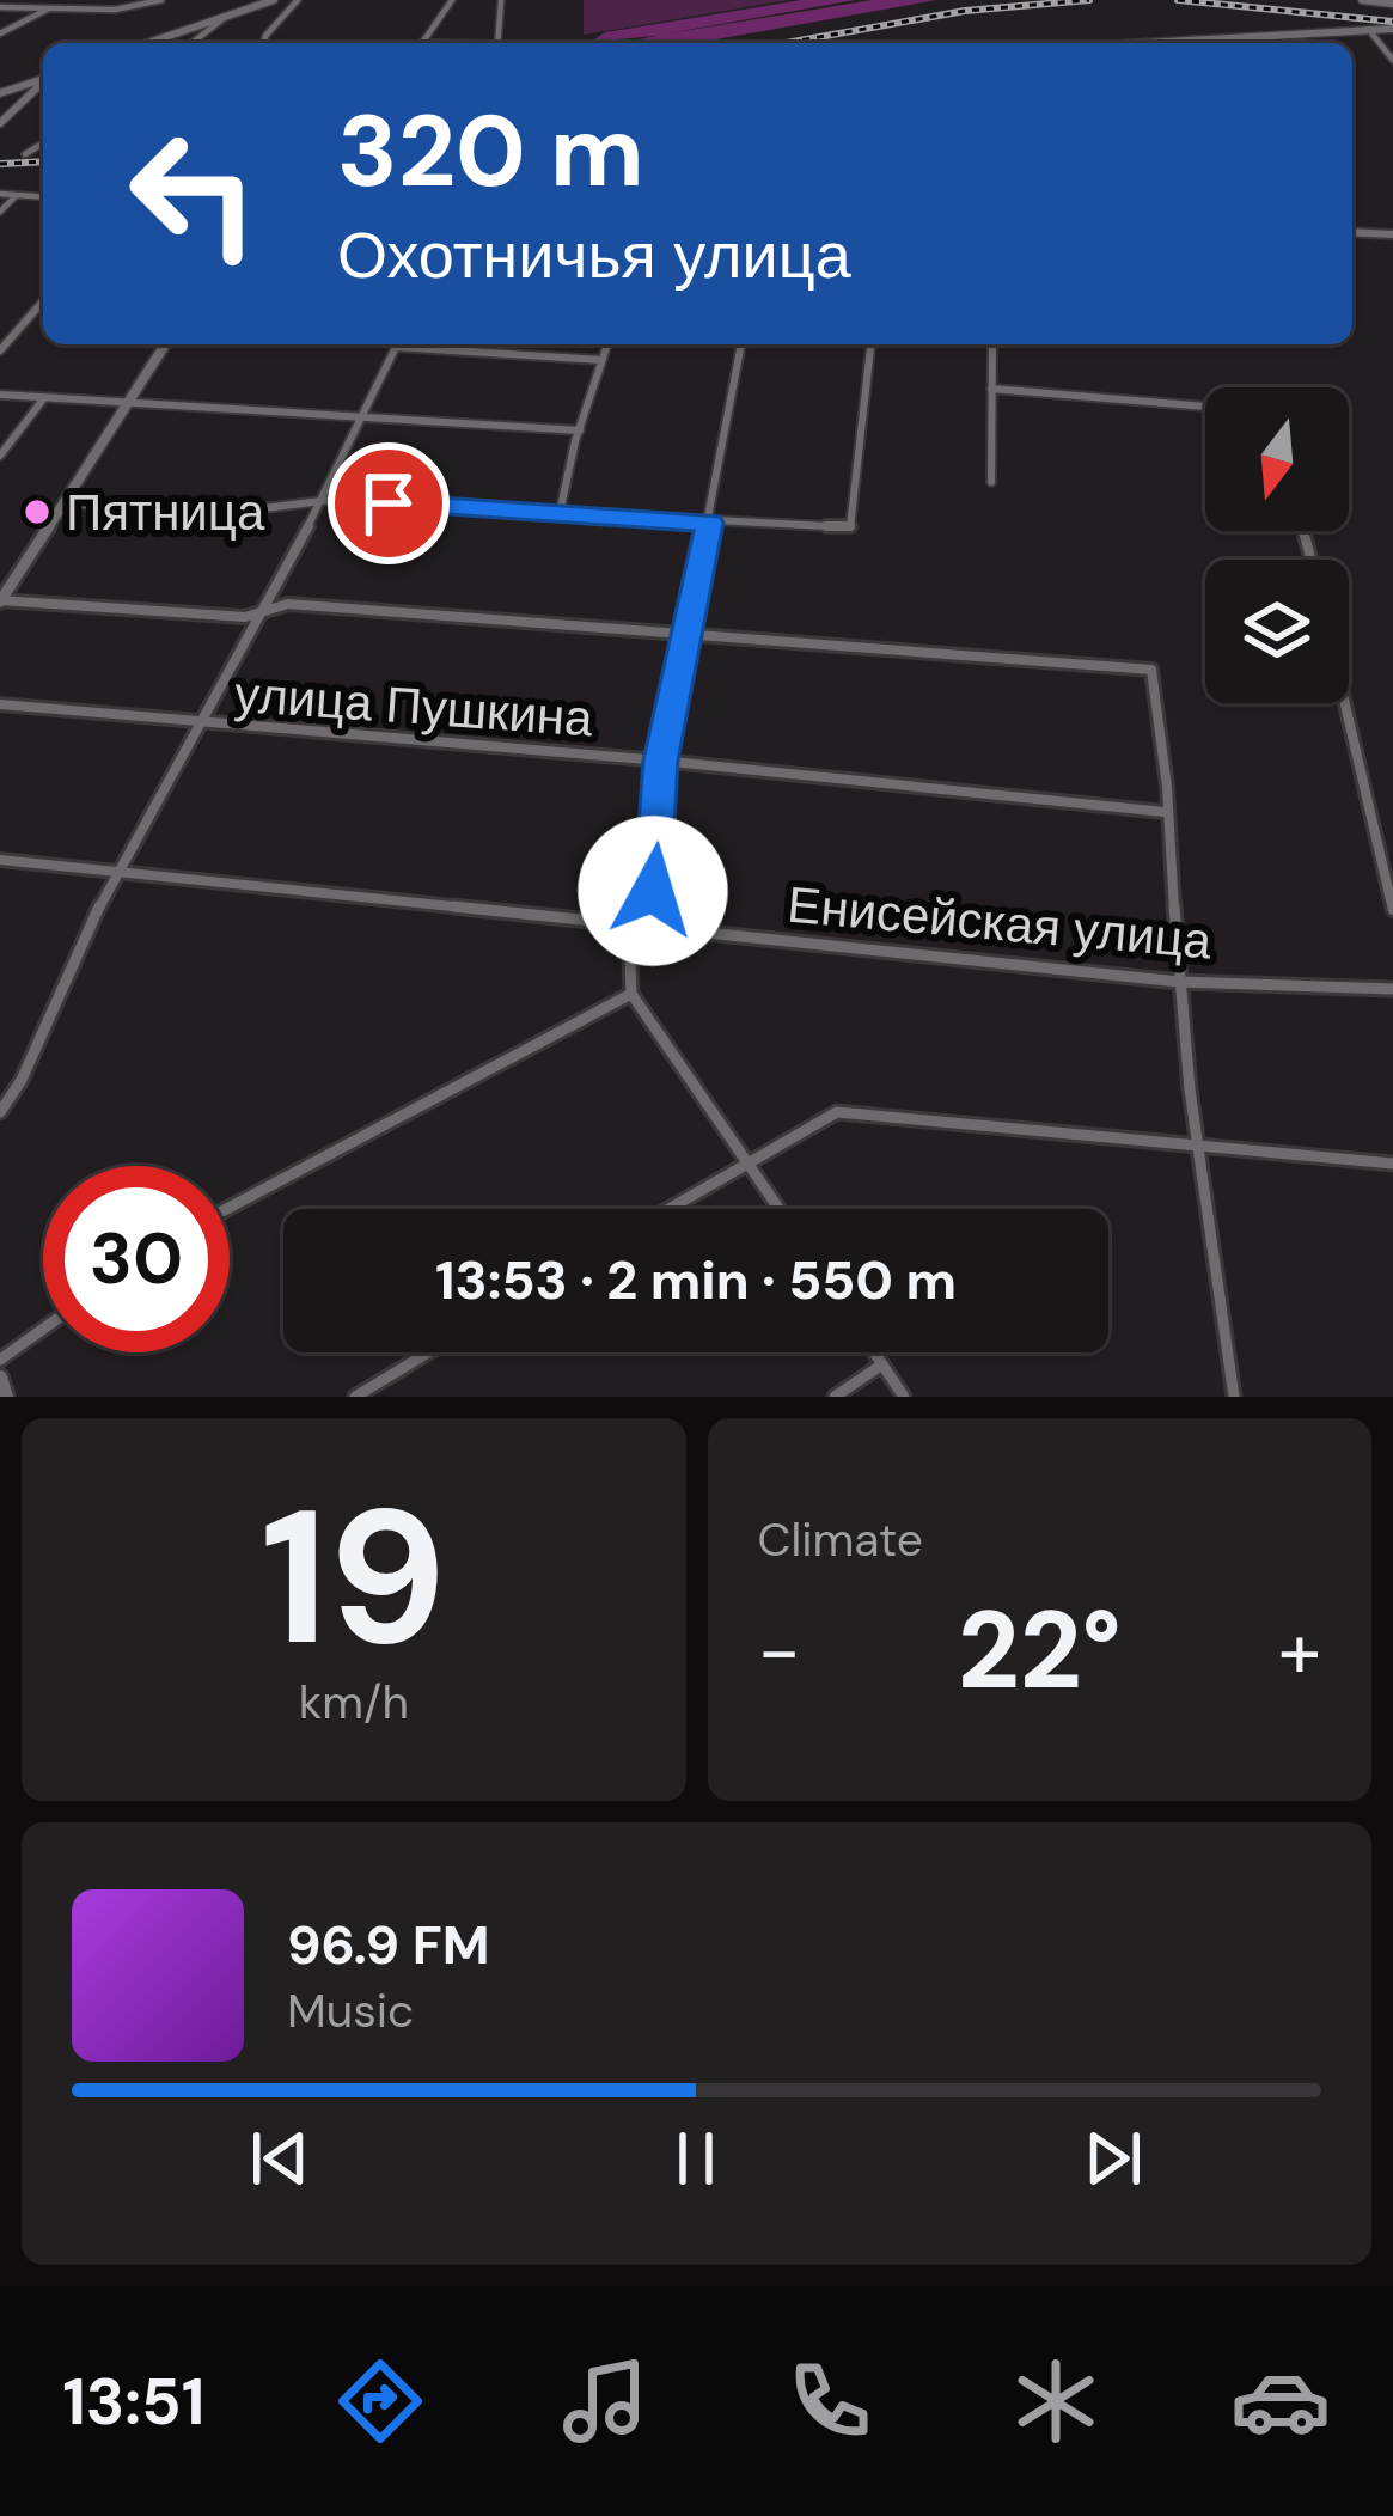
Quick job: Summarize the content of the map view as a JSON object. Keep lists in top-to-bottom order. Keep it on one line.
{"streets":{"street":["улица Пушкина","Енисейская улица"]},"places":["Пятница"],"north":"bottom","page":{"turn":["320 m","Охотничья улица"],"limit":"30","trip":"13:53 · 2 min · 550 m","tile":[["19","km/h"],"Climate"],"heat":["−","22°","+"],"song":["96.9 FM","Music"],"tabs":"13:51"}}
